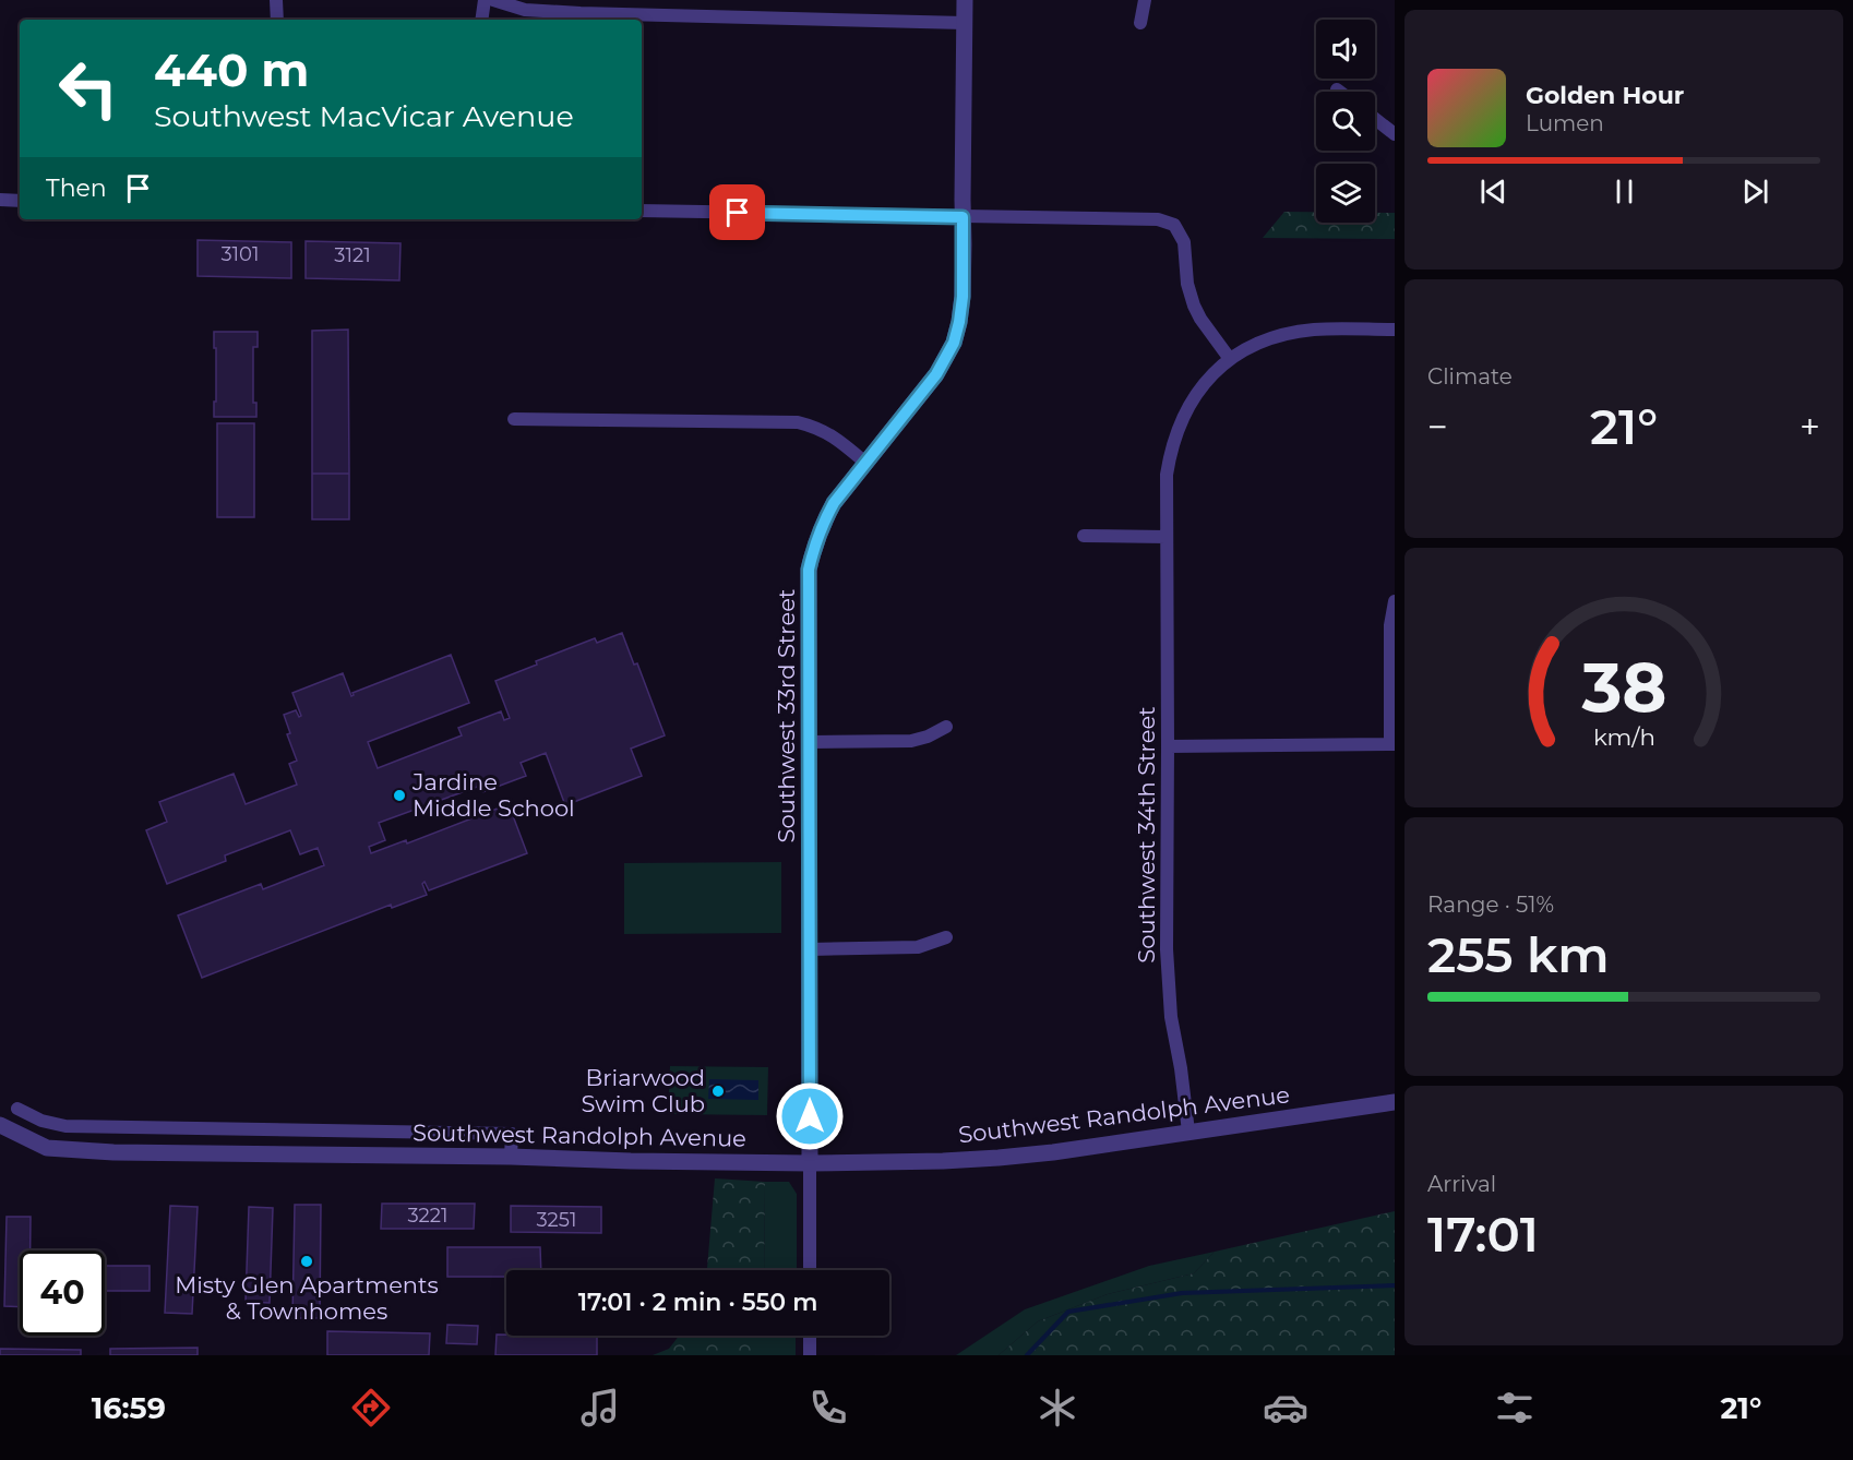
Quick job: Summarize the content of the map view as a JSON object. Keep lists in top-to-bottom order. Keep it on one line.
{"streets":{"street":["Southwest 33rd Street","Southwest 34th Street","Southwest Randolph Avenue"]},"crossings":[["Southwest 33rd Street","Southwest Randolph Avenue"],["Southwest 34th Street","Southwest Randolph Avenue"]],"places":["Jardine Middle School","Briarwood Swim Club","Misty Glen Apartments & Townhomes"],"house_numbers":["3101","3121","3221","3251"],"page":{"turn":["440 m","Southwest MacVicar Avenue"],"song":["Golden Hour","Lumen"],"then":"Then","tile":["Climate",["Range · 51%","255 km"],["Arrival","17:01"]],"heat":["−","21°","+"],"limit":"40","trip":"17:01 · 2 min · 550 m","tabs":["16:59","21°"],"gauge":["38","km/h"]}}
